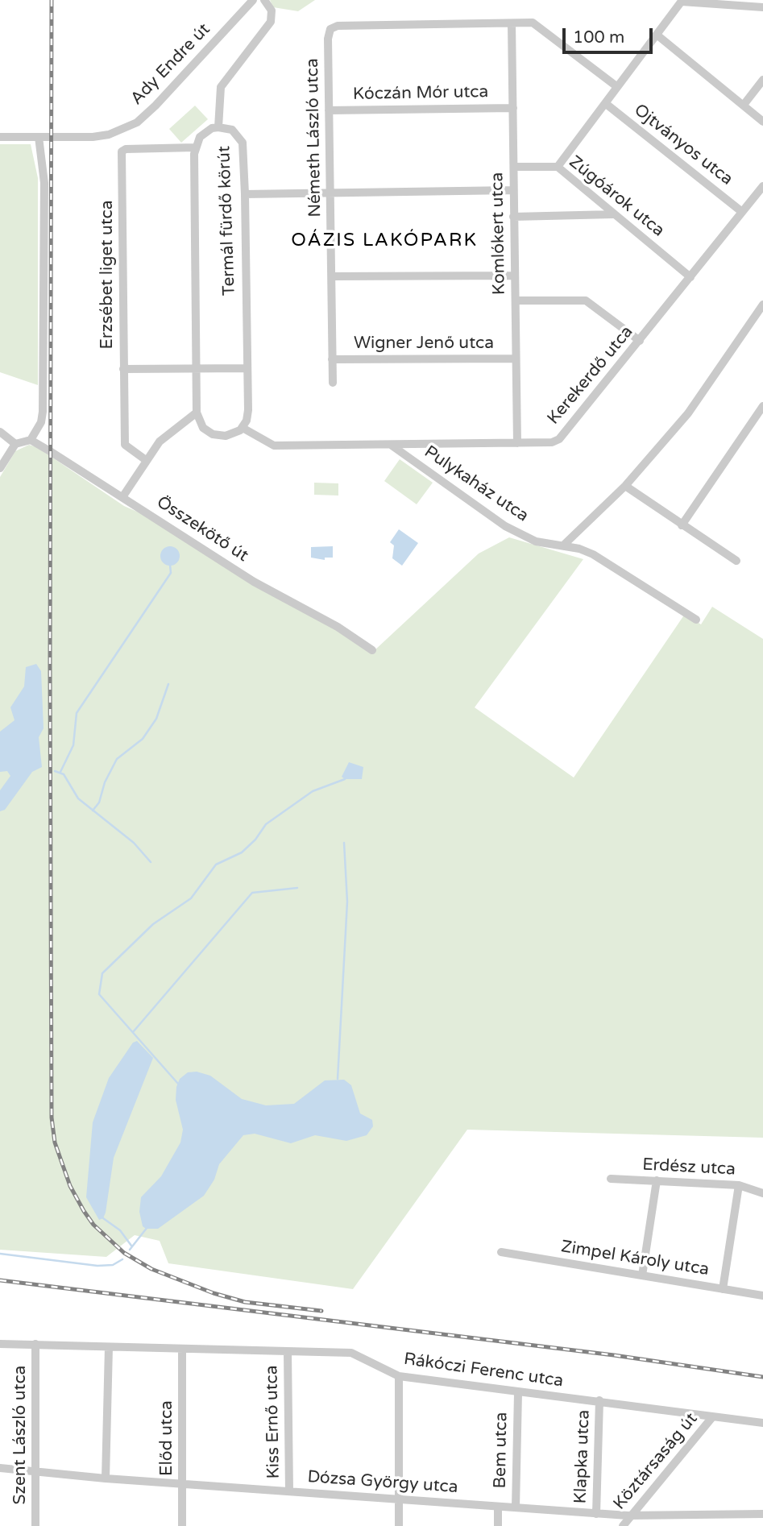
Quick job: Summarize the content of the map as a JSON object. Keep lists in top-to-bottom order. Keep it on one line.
{"streets":{"street":["Ady Endre út","Kóczán Mór utca","Németh László utca","Ojtványos utca","Zúgóárok utca","Termál fürdő körút","Komlókert utca","Erzsébet liget utca","Wigner Jenő utca","Kerekerdő utca","Pulykaház utca","Összekötő út","Erdész utca","Zimpel Károly utca","Rákóczi Ferenc utca","Kiss Ernő utca","Szent László utca","Előd utca","Bem utca","Klapka utca","Köztársaság út","Dózsa György utca"]},"crossings":[["Kóczán Mór utca","Németh László utca"],["Kóczán Mór utca","Komlókert utca"],["Németh László utca","Komlókert utca"],["Németh László utca","Wigner Jenő utca"],["Ojtványos utca","Kerekerdő utca"],["Zúgóárok utca","Komlókert utca"],["Zúgóárok utca","Kerekerdő utca"],["Termál fürdő körút","Erzsébet liget utca"],["Termál fürdő körút","Kerekerdő utca"],["Komlókert utca","Wigner Jenő utca"],["Komlókert utca","Kerekerdő utca"],["Kerekerdő utca","Pulykaház utca"],["Rákóczi Ferenc utca","Kiss Ernő utca"],["Rákóczi Ferenc utca","Szent László utca"],["Rákóczi Ferenc utca","Előd utca"],["Rákóczi Ferenc utca","Bem utca"],["Rákóczi Ferenc utca","Klapka utca"],["Rákóczi Ferenc utca","Köztársaság út"],["Kiss Ernő utca","Dózsa György utca"],["Szent László utca","Dózsa György utca"],["Előd utca","Dózsa György utca"],["Bem utca","Dózsa György utca"],["Klapka utca","Dózsa György utca"],["Köztársaság út","Dózsa György utca"]],"districts":["OÁZIS LAKÓPARK"],"scale_bar":"100 m"}
